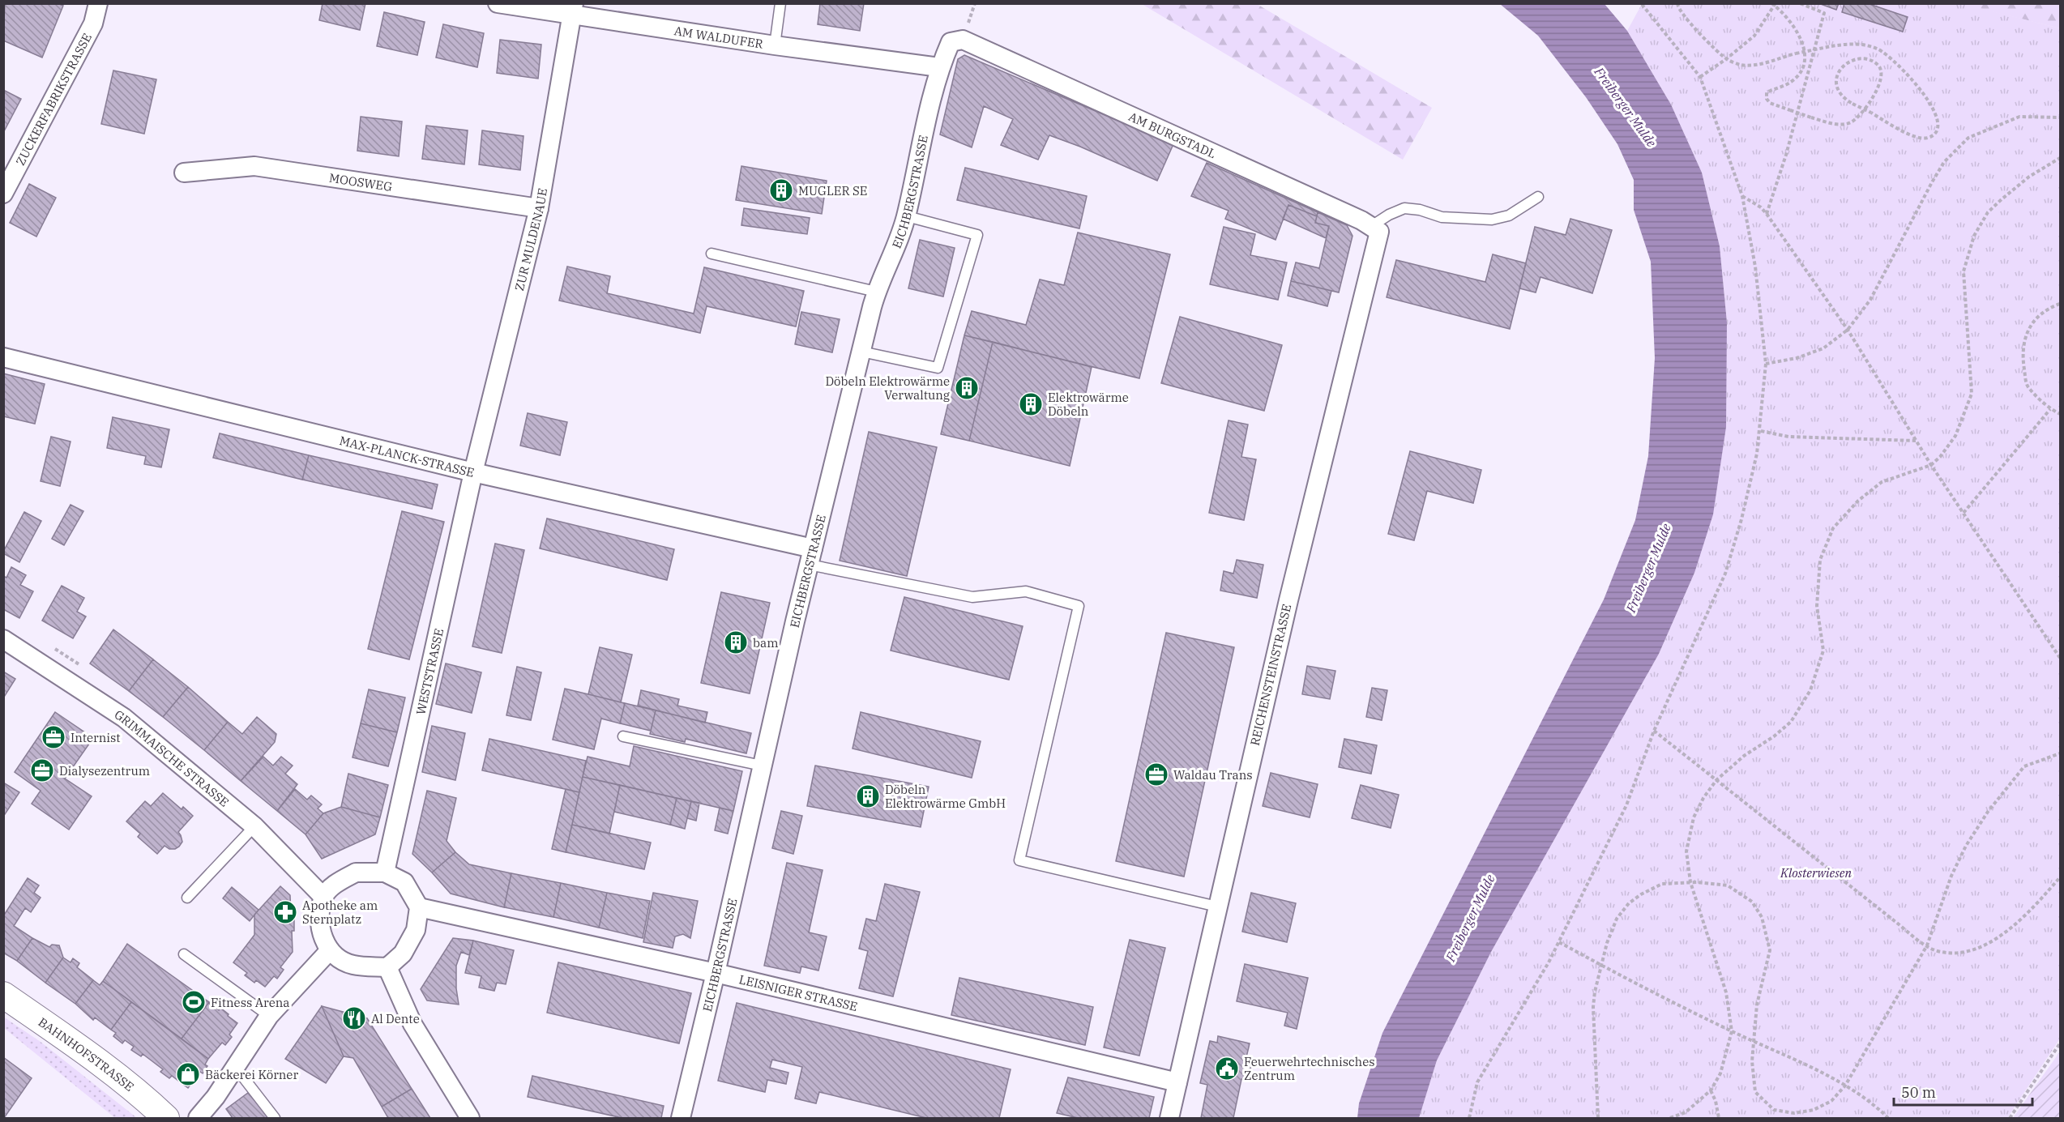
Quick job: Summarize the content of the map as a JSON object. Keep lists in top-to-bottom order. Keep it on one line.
{"streets":{"main road":["BAHNHOFSTRASSE"],"street":["AM WALDUFER","ZUCKERFABRIKSTRASSE","AM BURGSTADL","MOOSWEG","EICHBERGSTRASSE","ZUR MULDENAUE","MAX-PLANCK-STRASSE","WESTSTRASSE","REICHENSTEINSTRASSE","GRIMMAISCHE STRASSE","LEISNIGER STRASSE"]},"crossings":[["AM WALDUFER","EICHBERGSTRASSE"],["AM WALDUFER","ZUR MULDENAUE"],["AM BURGSTADL","EICHBERGSTRASSE"],["AM BURGSTADL","REICHENSTEINSTRASSE"],["MOOSWEG","ZUR MULDENAUE"],["EICHBERGSTRASSE","MAX-PLANCK-STRASSE"],["EICHBERGSTRASSE","LEISNIGER STRASSE"],["ZUR MULDENAUE","MAX-PLANCK-STRASSE"],["ZUR MULDENAUE","WESTSTRASSE"],["MAX-PLANCK-STRASSE","WESTSTRASSE"],["WESTSTRASSE","GRIMMAISCHE STRASSE"],["WESTSTRASSE","LEISNIGER STRASSE"],["REICHENSTEINSTRASSE","LEISNIGER STRASSE"],["GRIMMAISCHE STRASSE","LEISNIGER STRASSE"]],"water":["Freiberger Mulde"],"parks":["Klosterwiesen"],"places":{"building":["MUGLER SE","Döbeln Elektrowärme Verwaltung","Elektrowärme Döbeln","bam","Döbeln Elektrowärme GmbH"],"office":["Internist","Dialysezentrum","Waldau Trans"],"pharmacy":["Apotheke am Sternplatz"],"sports":["Fitness Arena"],"restaurant":["Al Dente"],"public building":["Feuerwehrtechnisches Zentrum"],"shop":["Bäckerei Körner"]},"scale_bar":"50 m"}
